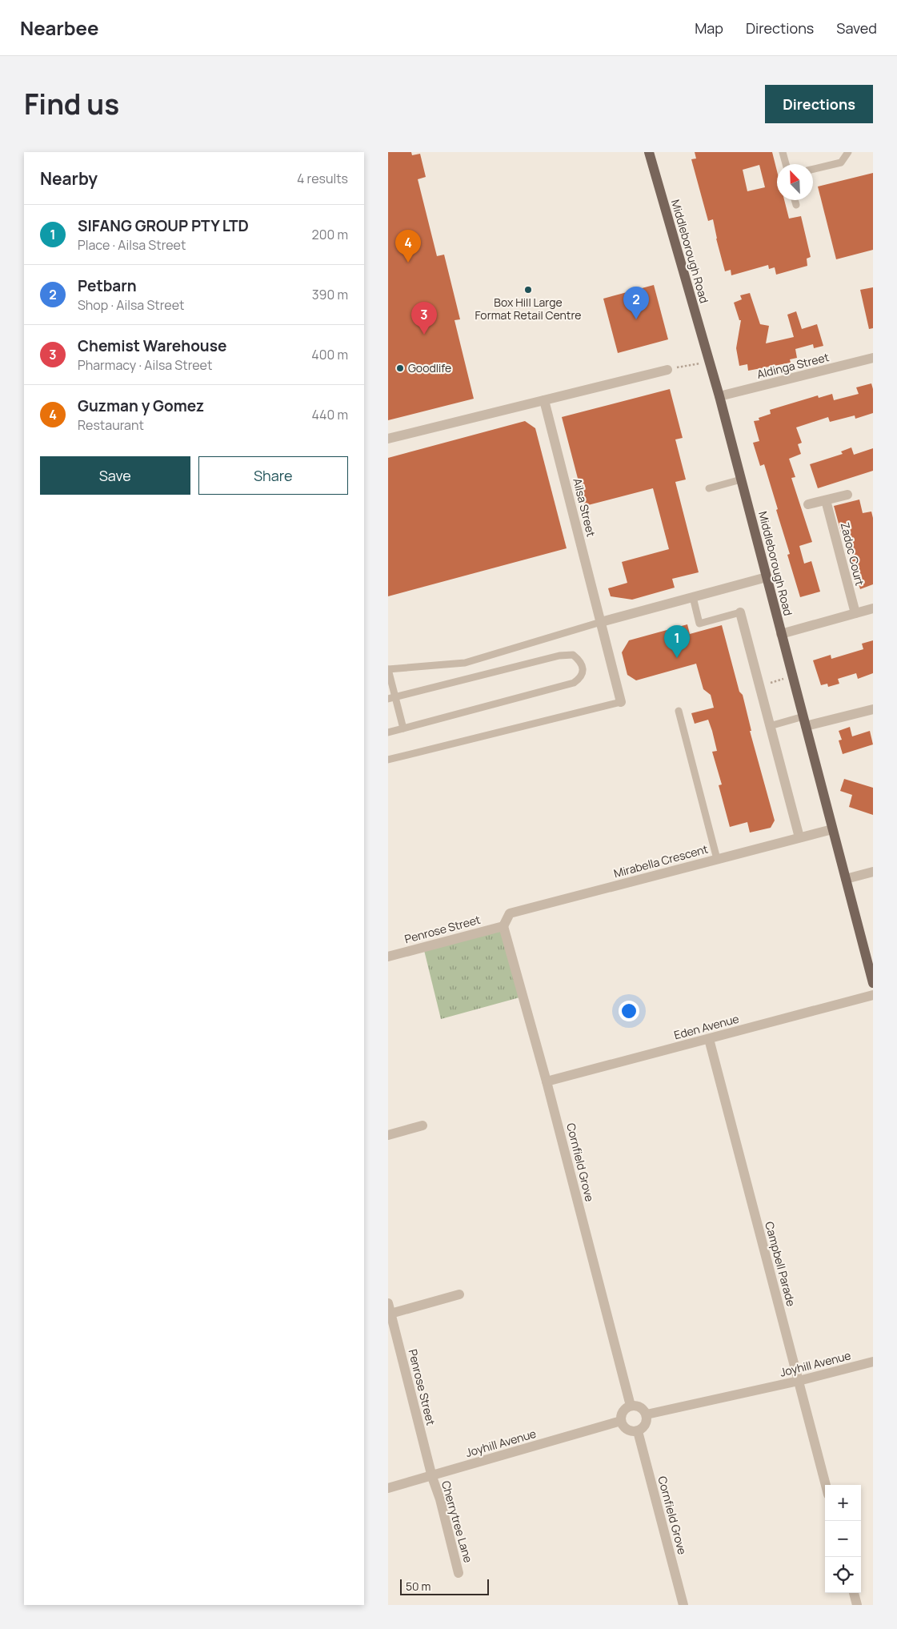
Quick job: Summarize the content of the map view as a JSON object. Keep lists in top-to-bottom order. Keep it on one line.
{"streets":{"main road":["Middleborough Road"],"street":["Aldinga Street","Ailsa Street","Zadoc Court","Mirabella Crescent","Penrose Street","Eden Avenue","Cornfield Grove","Campbell Parade","Joyhill Avenue","Cherrytree Lane"]},"crossings":[["Middleborough Road","Aldinga Street"],["Middleborough Road","Mirabella Crescent"],["Mirabella Crescent","Penrose Street"],["Mirabella Crescent","Cornfield Grove"],["Penrose Street","Cornfield Grove"],["Penrose Street","Joyhill Avenue"],["Penrose Street","Cherrytree Lane"],["Eden Avenue","Cornfield Grove"],["Eden Avenue","Campbell Parade"],["Cornfield Grove","Joyhill Avenue"],["Campbell Parade","Joyhill Avenue"],["Joyhill Avenue","Cherrytree Lane"]],"places":["Box Hill Large Format Retail Centre","Goodlife"],"scale_bar":"50 m","north":"top left","page":{"header":"Nearbee","nav":["Map","Directions","Saved"],"title":"Find us","buttons":["Directions",["Save","Share"]],"heading":["Nearby","4 results"],"list":[{"mark":"1","name":"SIFANG GROUP PTY LTD","note":"Place · Ailsa Street","value":"200 m"},{"mark":"2","name":"Petbarn","note":"Shop · Ailsa Street","value":"390 m"},{"mark":"3","name":"Chemist Warehouse","note":"Pharmacy · Ailsa Street","value":"400 m"},{"mark":"4","name":"Guzman y Gomez","note":"Restaurant","value":"440 m"}],"pins":["4","2","3","1"],"map_buttons":["+","−"],"scale":"50 m"}}
